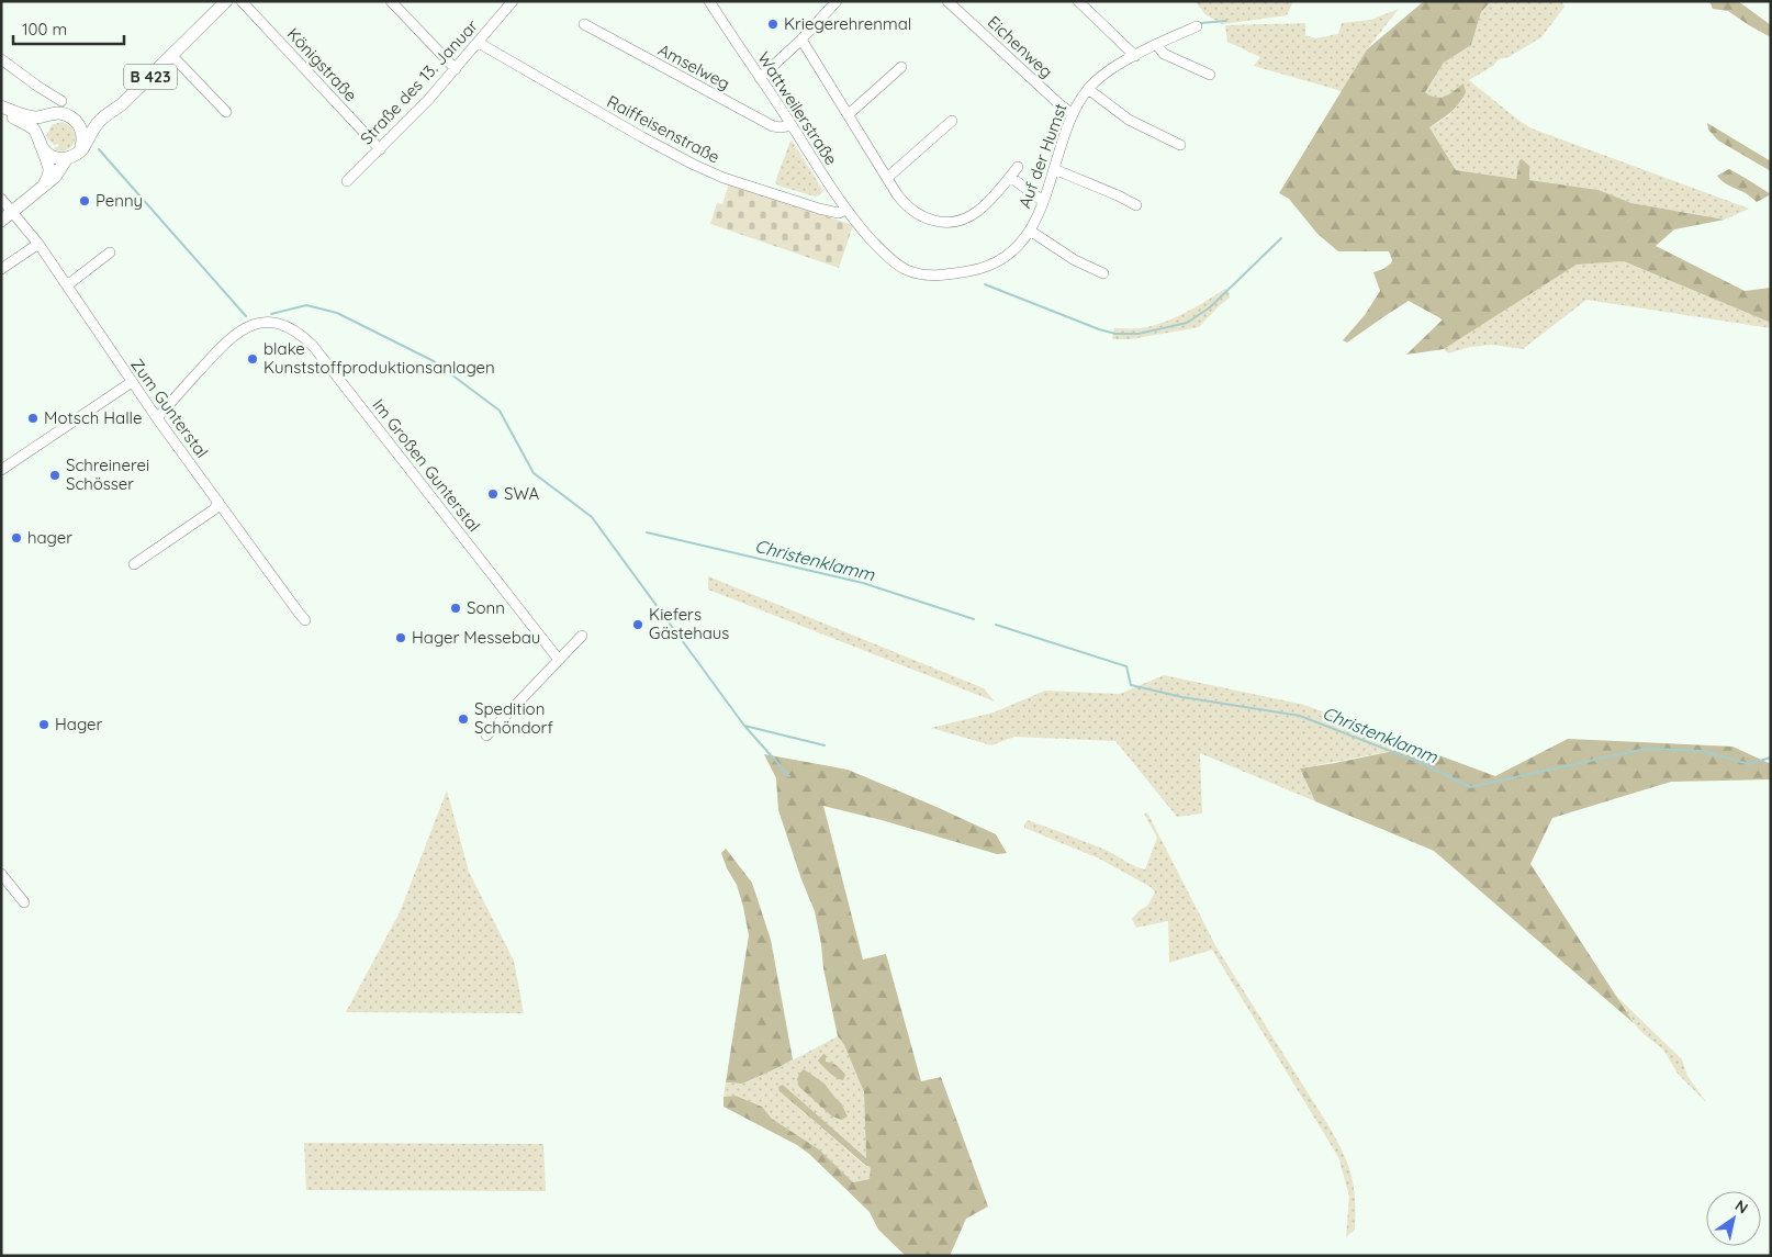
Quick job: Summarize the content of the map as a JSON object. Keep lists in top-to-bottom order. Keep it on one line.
{"streets":{"main road":["B 423"],"street":["Eichenweg","Königstraße","Amselweg","Straße des 13. Januar","Wattweilerstraße","Raiffeisenstraße","Auf der Humst","Zum Gunterstal","Im Großen Gunterstal"]},"crossings":[["Eichenweg","Auf der Humst"],["Königstraße","Straße des 13. Januar"],["Amselweg","Wattweilerstraße"],["Straße des 13. Januar","Raiffeisenstraße"],["Wattweilerstraße","Raiffeisenstraße"],["Wattweilerstraße","Auf der Humst"],["Zum Gunterstal","Im Großen Gunterstal"]],"water":["Christenklamm"],"places":["Kriegerehrenmal","Penny","blake Kunststoffproduktionsanlagen","Motsch Halle","Schreinerei Schösser","SWA","hager","Sonn","Kiefers Gästehaus","Hager Messebau","Spedition Schöndorf","Hager"],"scale_bar":"100 m","north":"top right"}
